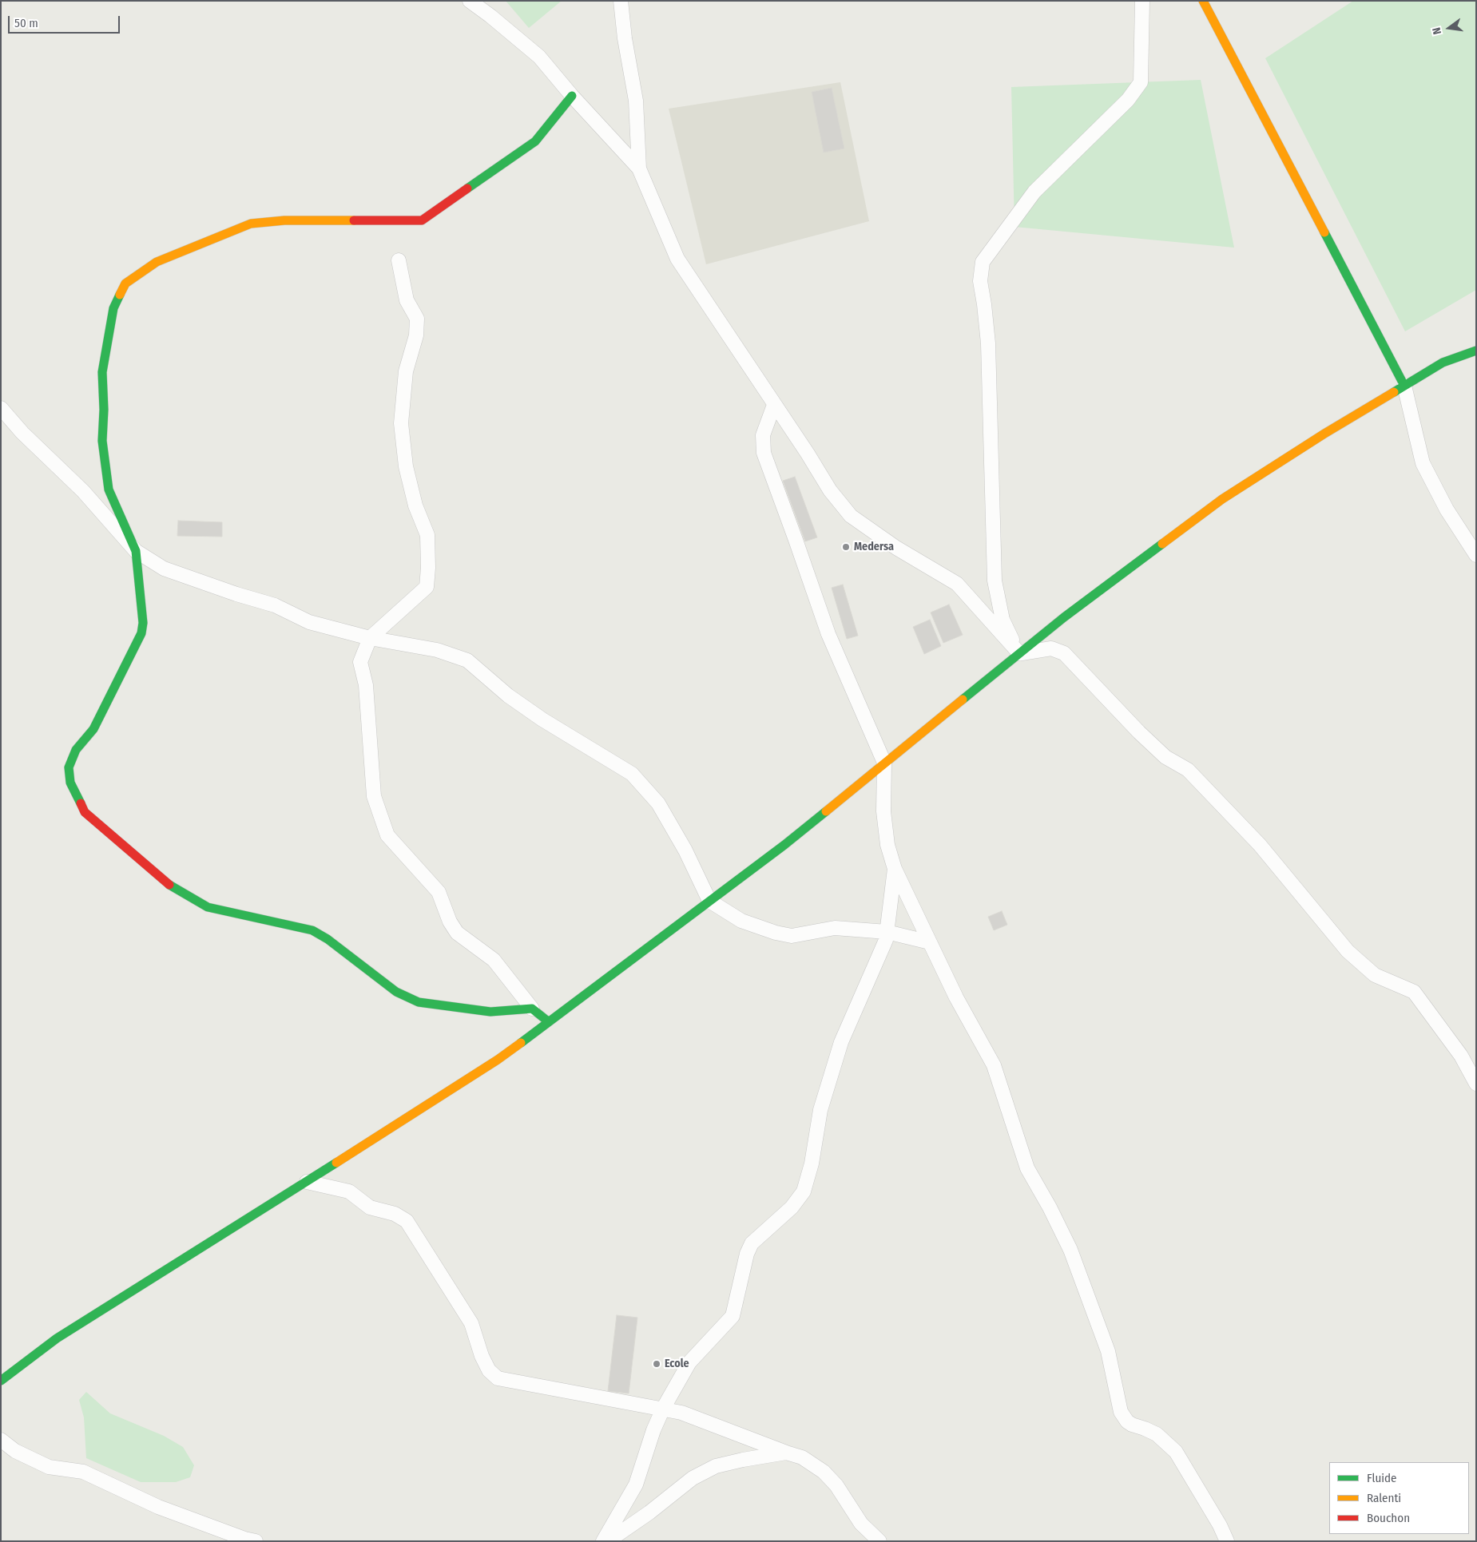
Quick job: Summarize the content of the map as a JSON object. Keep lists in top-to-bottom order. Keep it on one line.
{"places":["Medersa","Ecole"],"legend":["Fluide","Ralenti","Bouchon"],"scale_bar":"50 m","north":"left"}
